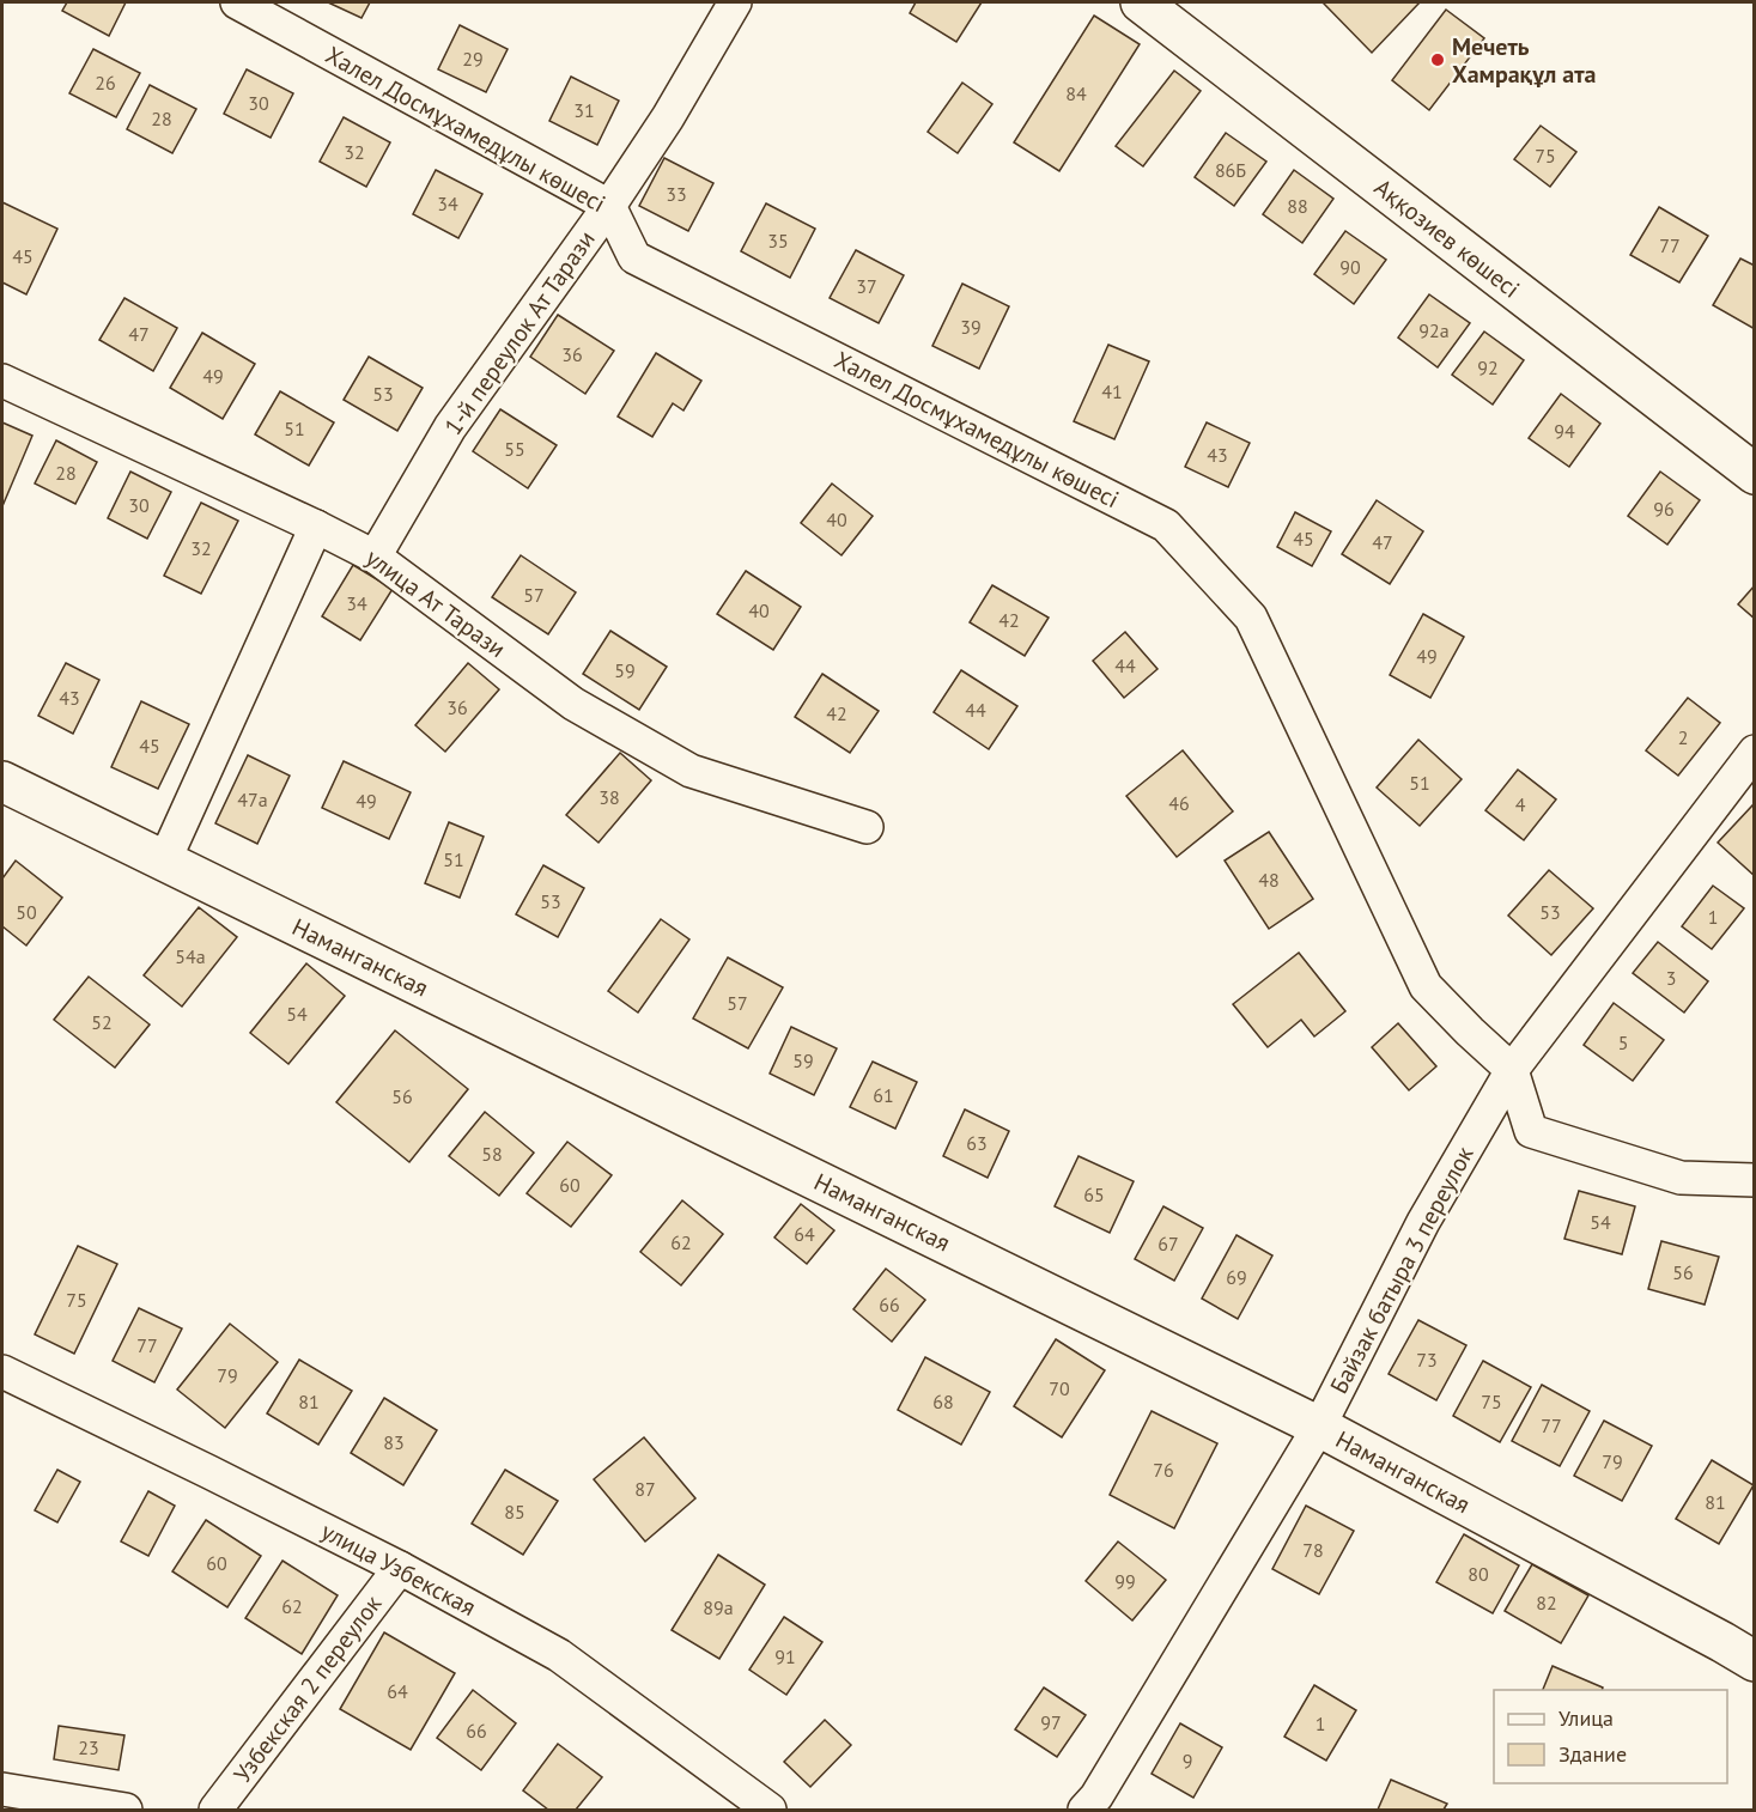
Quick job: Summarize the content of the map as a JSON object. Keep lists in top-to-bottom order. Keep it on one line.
{"streets":{"street":["Халел Досмұхамедұлы көшесі","Аққозиев көшесі","1-й переулок Ат Тарази","улица Ат Тарази","Наманганская","Байзак батыра 3 переулок","улица Узбекская","Узбекская 2 переулок"]},"crossings":[["Халел Досмұхамедұлы көшесі","1-й переулок Ат Тарази"],["Халел Досмұхамедұлы көшесі","Байзак батыра 3 переулок"],["1-й переулок Ат Тарази","улица Ат Тарази"],["Наманганская","Байзак батыра 3 переулок"],["улица Узбекская","Узбекская 2 переулок"]],"places":["Мечеть Хамрақұл ата"],"house_numbers":["29","26","84","30","31","28","32","75","86Б","33","34","88","35","77","45","90","37","39","92а","47","36","92","49","41","53","51","94","55","43","28","30","96","40","45","47","32","57","34","40","42","49","44","59","43","36","44","42","2","45","51","38","47а","49","46","4","51","48","53","50","53","1","54а","3","57","54","52","5","59","61","56","63","58","60","65","54","64","62","67","56","69","75","66","77","73","79","70","81","68","75","77","83","79","76","87","81","85","78","60","80","99","82","62","89а","91","64","97","1","66","23","9"],"legend":["Улица","Здание"]}
